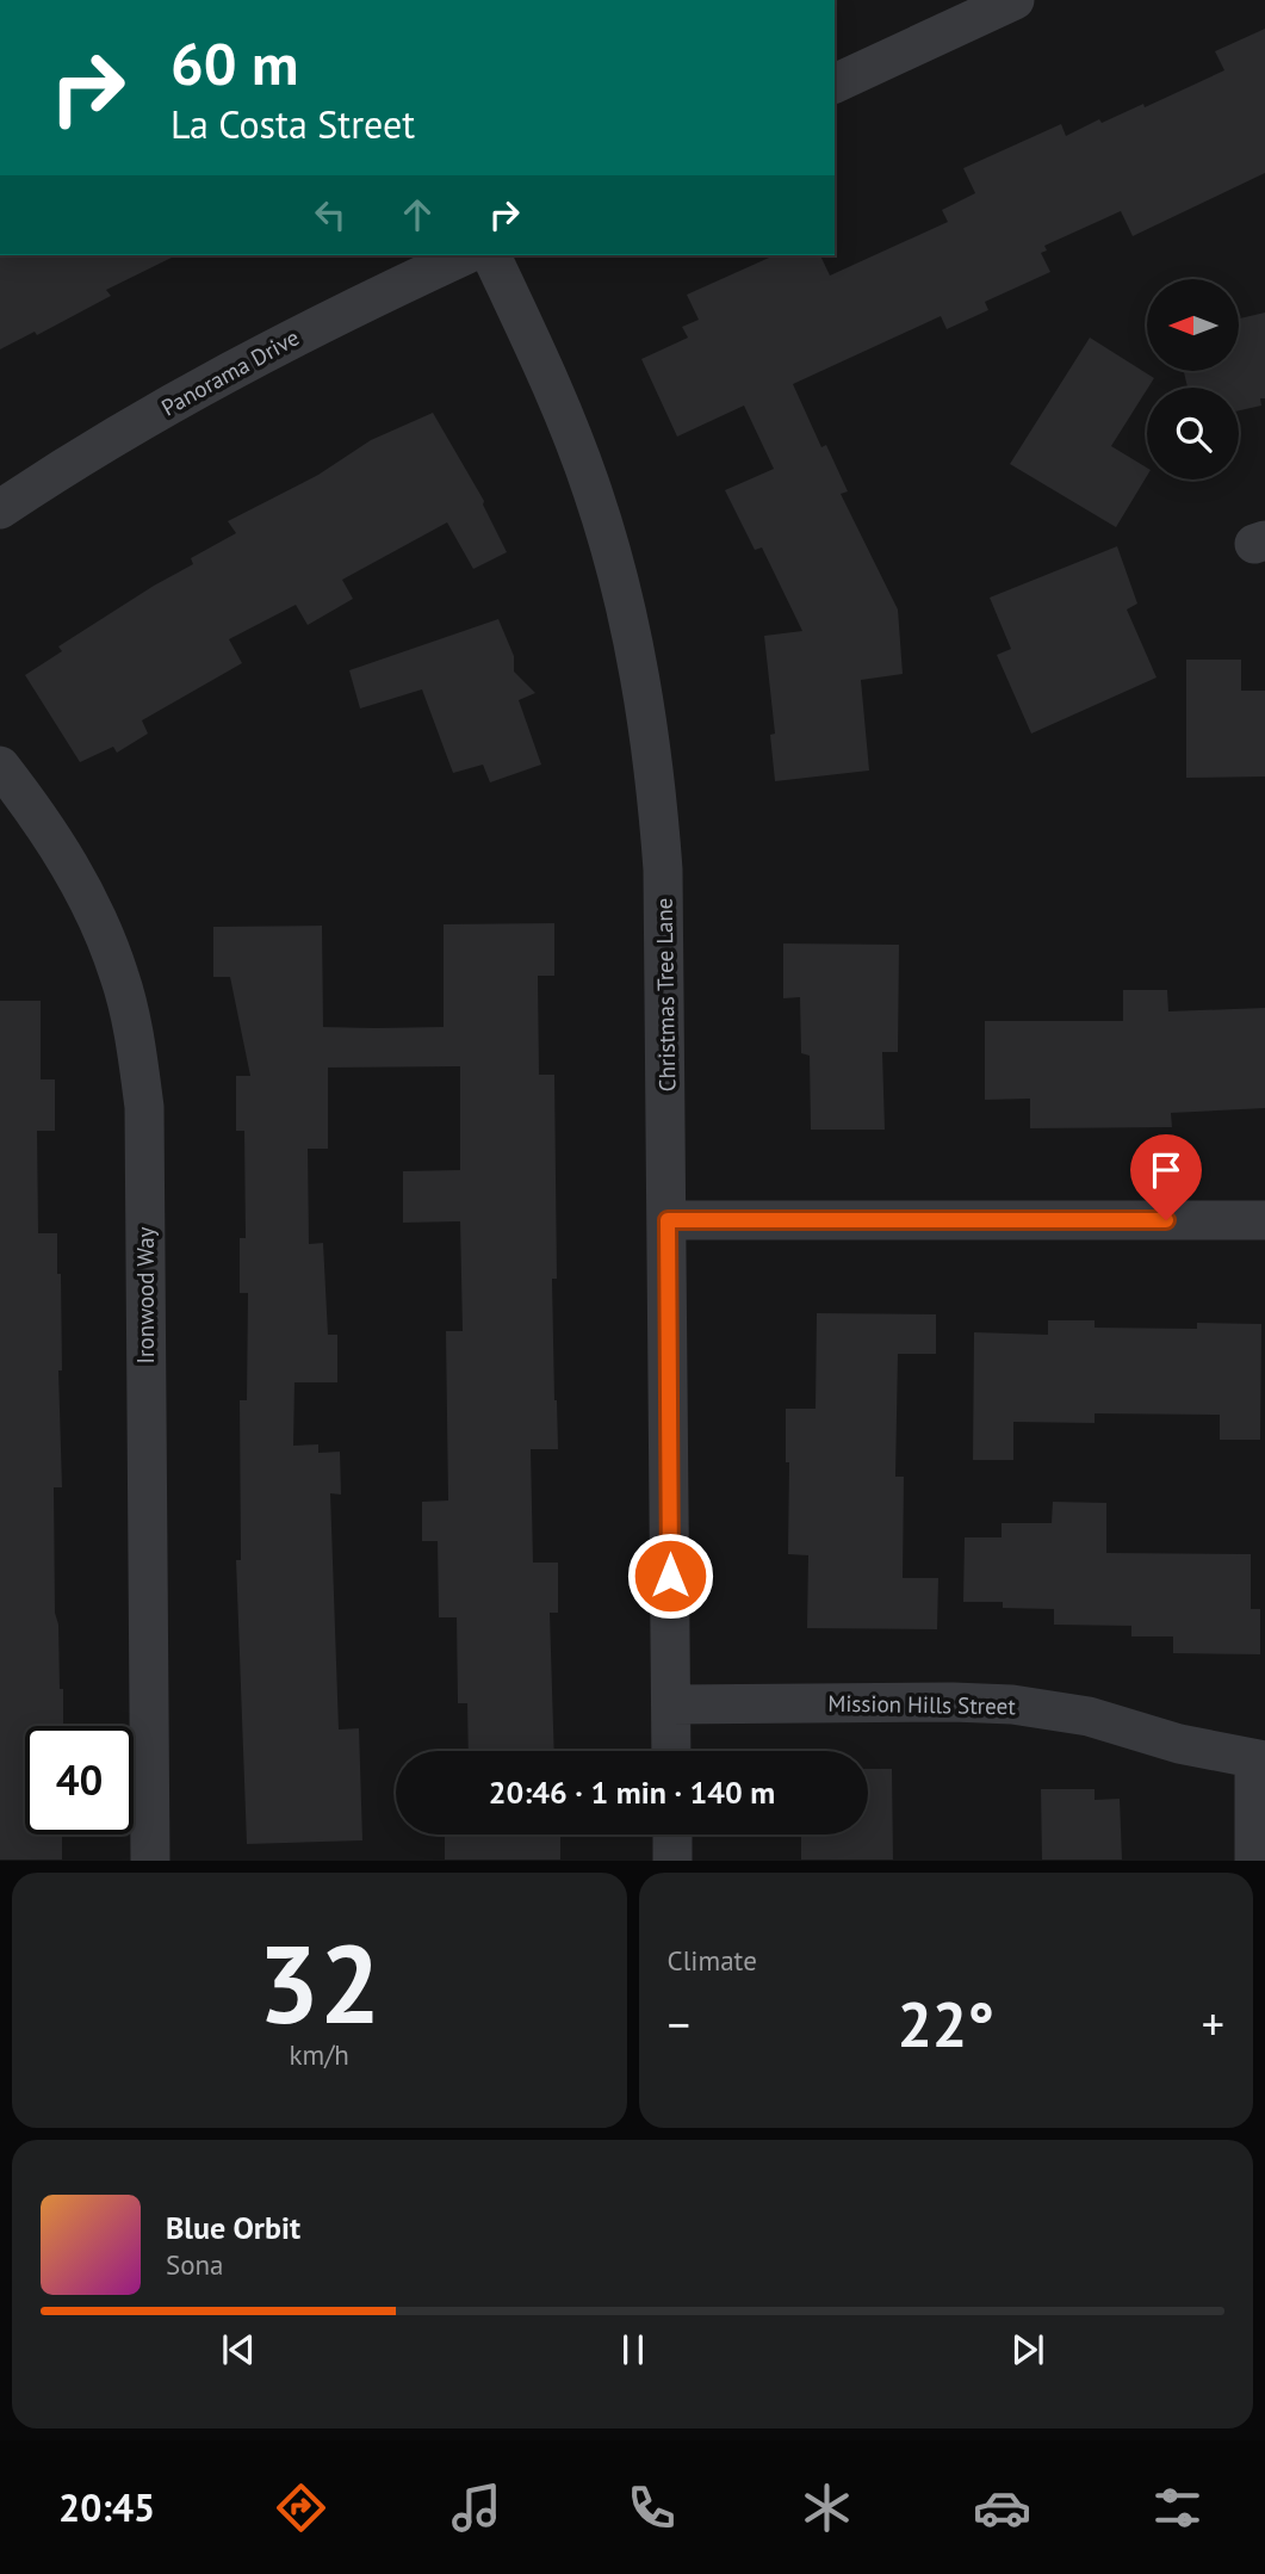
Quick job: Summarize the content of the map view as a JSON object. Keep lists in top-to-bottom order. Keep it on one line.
{"streets":{"street":["Panorama Drive","Christmas Tree Lane","Ironwood Way","Mission Hills Street"]},"crossings":[["Christmas Tree Lane","Mission Hills Street"]],"north":"left","page":{"turn":["60 m","La Costa Street"],"limit":"40","trip":"20:46 · 1 min · 140 m","tile":[["32","km/h"],"Climate"],"heat":["−","22°","+"],"song":["Blue Orbit","Sona"],"tabs":"20:45"}}
